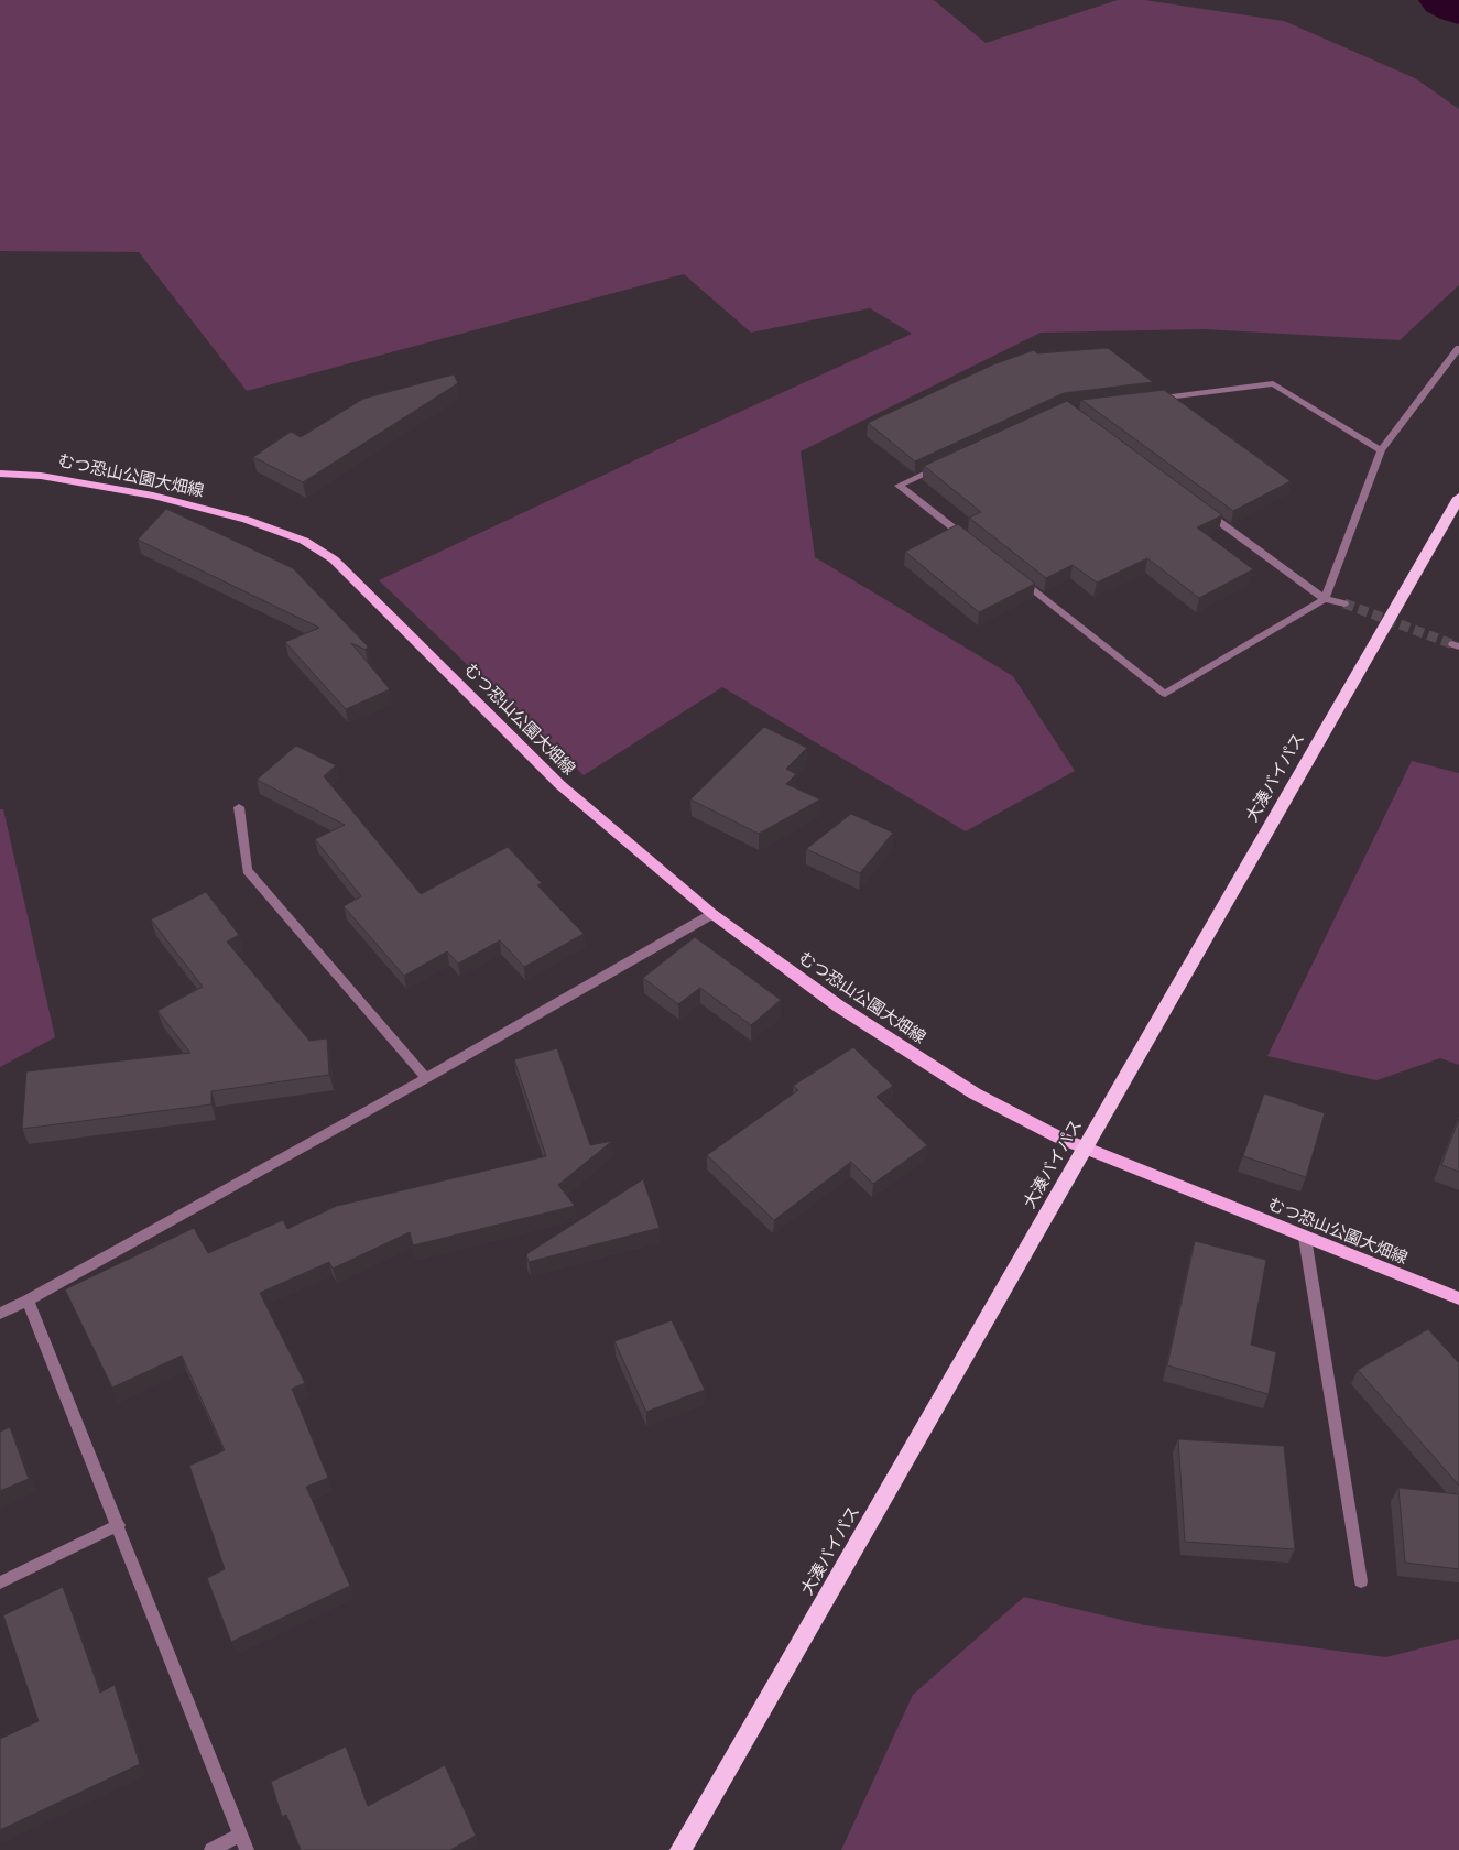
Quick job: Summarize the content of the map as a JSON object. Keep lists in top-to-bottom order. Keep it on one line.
{"streets":{"highway":["大湊バイパス"],"main road":["むつ恐山公園大畑線"]}}
